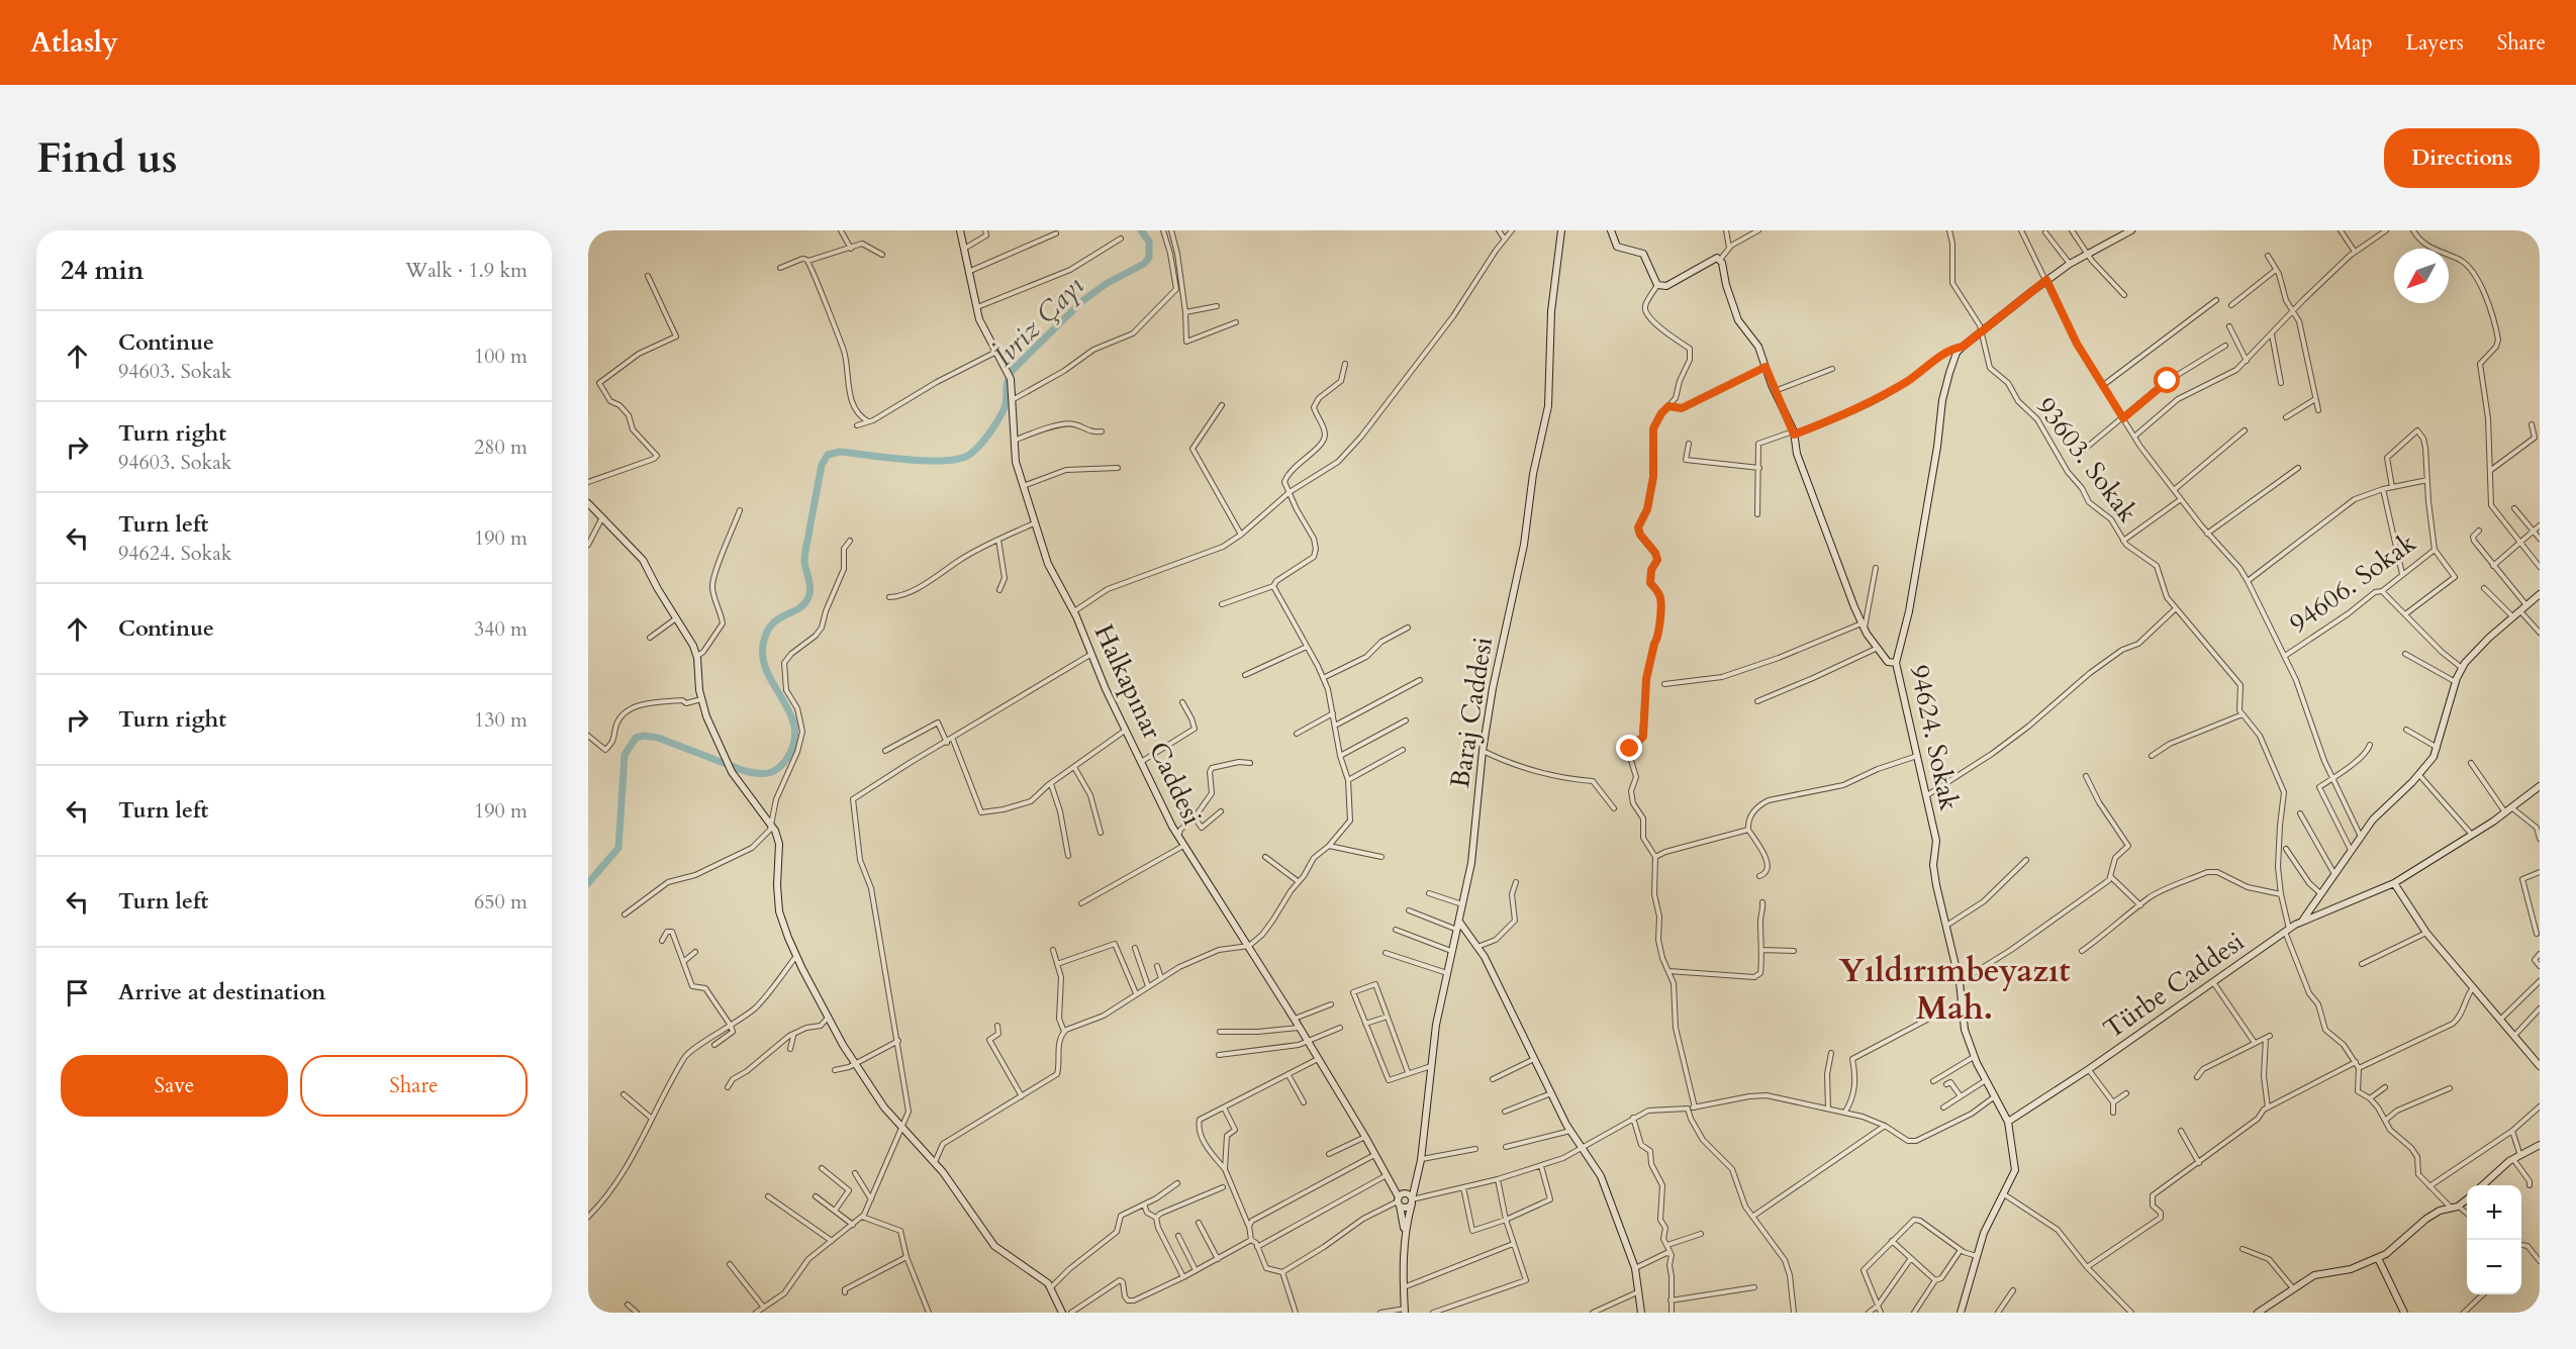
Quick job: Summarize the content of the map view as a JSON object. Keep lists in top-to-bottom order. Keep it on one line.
{"streets":{"street":["93603. Sokak","94606. Sokak","Baraj Caddesi","Halkapınar Caddesi","94624. Sokak","Türbe Caddesi"]},"crossings":[["93603. Sokak","94624. Sokak"],["Baraj Caddesi","Halkapınar Caddesi"],["94624. Sokak","Türbe Caddesi"]],"districts":["Yıldırımbeyazıt Mah."],"water":["İvriz Çayı"],"north":"bottom left","page":{"header":"Atlasly","nav":["Map","Layers","Share"],"buttons":["Directions",["Save","Share"]],"title":"Find us","heading":["24 min","Walk · 1.9 km"],"list":[["Continue","94603. Sokak","100 m"],["Turn right","94603. Sokak","280 m"],["Turn left","94624. Sokak","190 m"],["Continue","340 m"],["Turn right","130 m"],["Turn left","190 m"],["Turn left","650 m"],"Arrive at destination"],"map_buttons":["+","−"]}}
